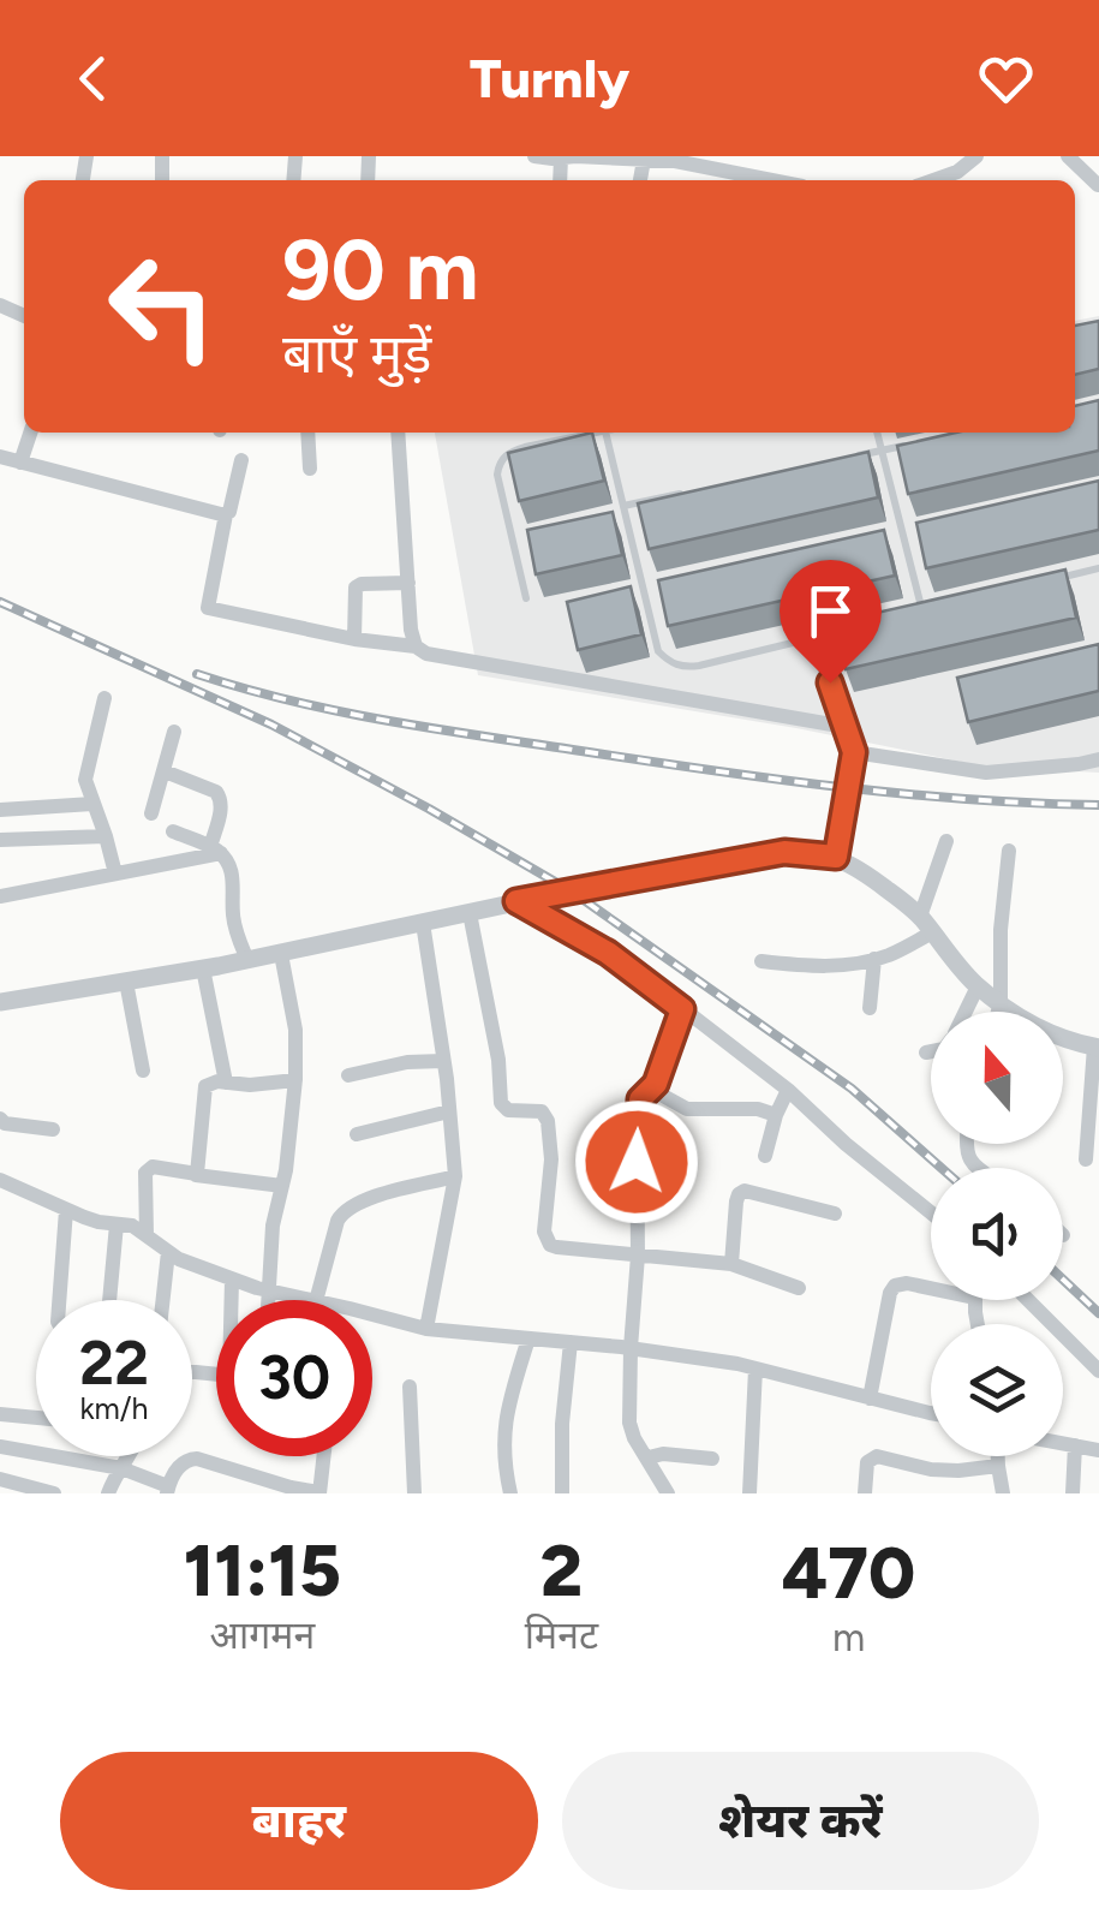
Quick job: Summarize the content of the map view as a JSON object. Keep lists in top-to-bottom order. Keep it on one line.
{"north":"top","page":{"header":"Turnly","turn":["90 m","बाएँ मुड़ें"],"speed":"22 km/h","limit":"30","eta":["11:15","आगमन","2","मिनट","470","m"],"buttons":["बाहर","शेयर करें"]}}
